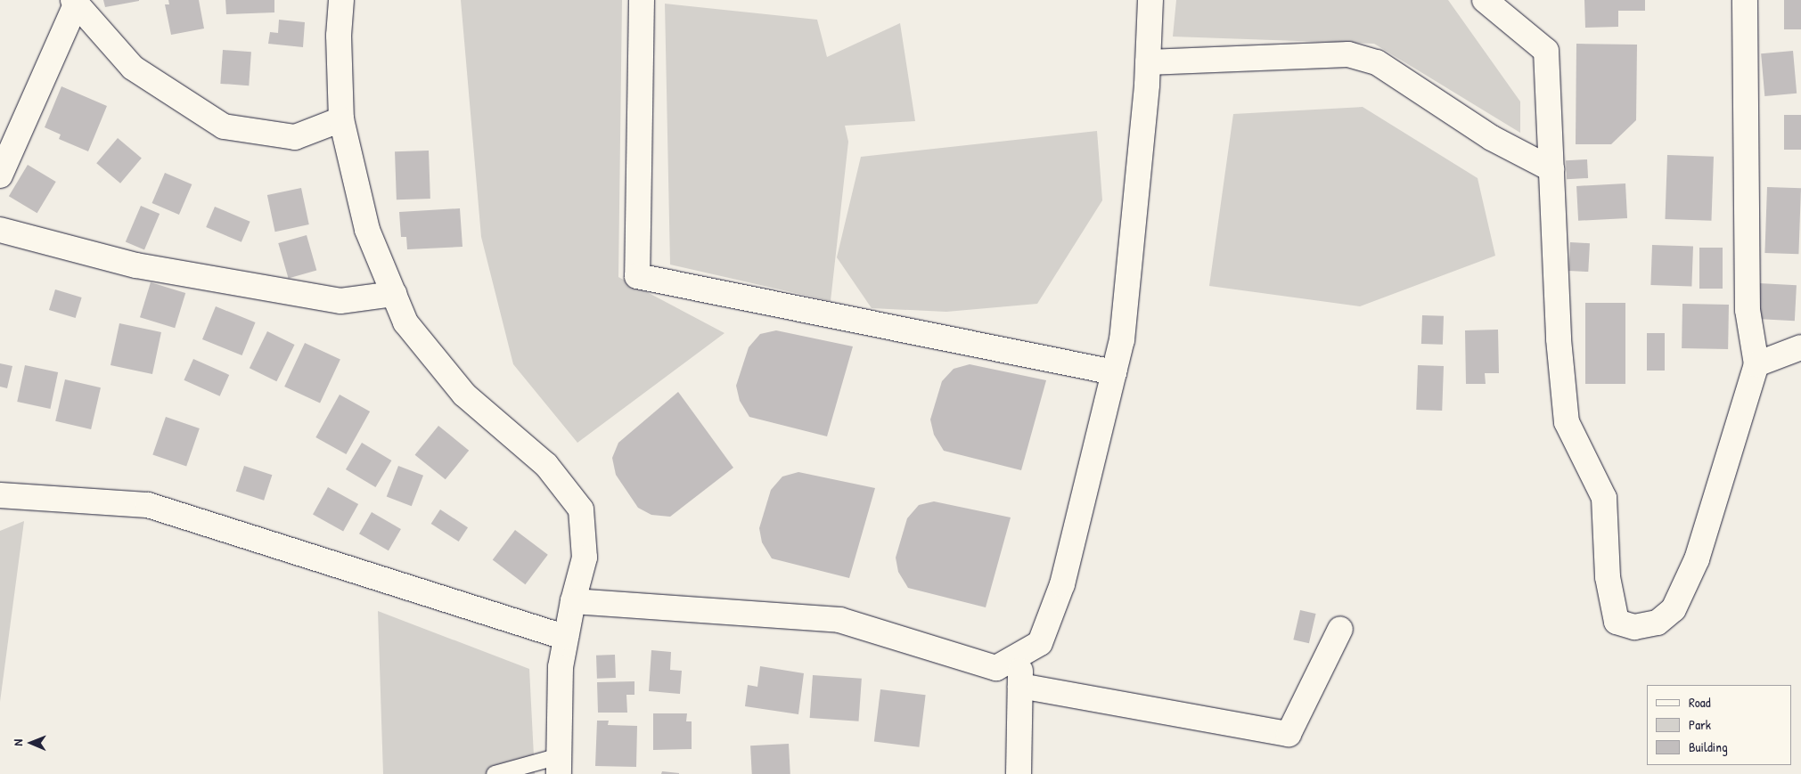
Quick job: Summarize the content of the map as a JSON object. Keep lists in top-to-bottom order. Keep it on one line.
{"legend":["Road","Park","Building"],"north":"left"}
